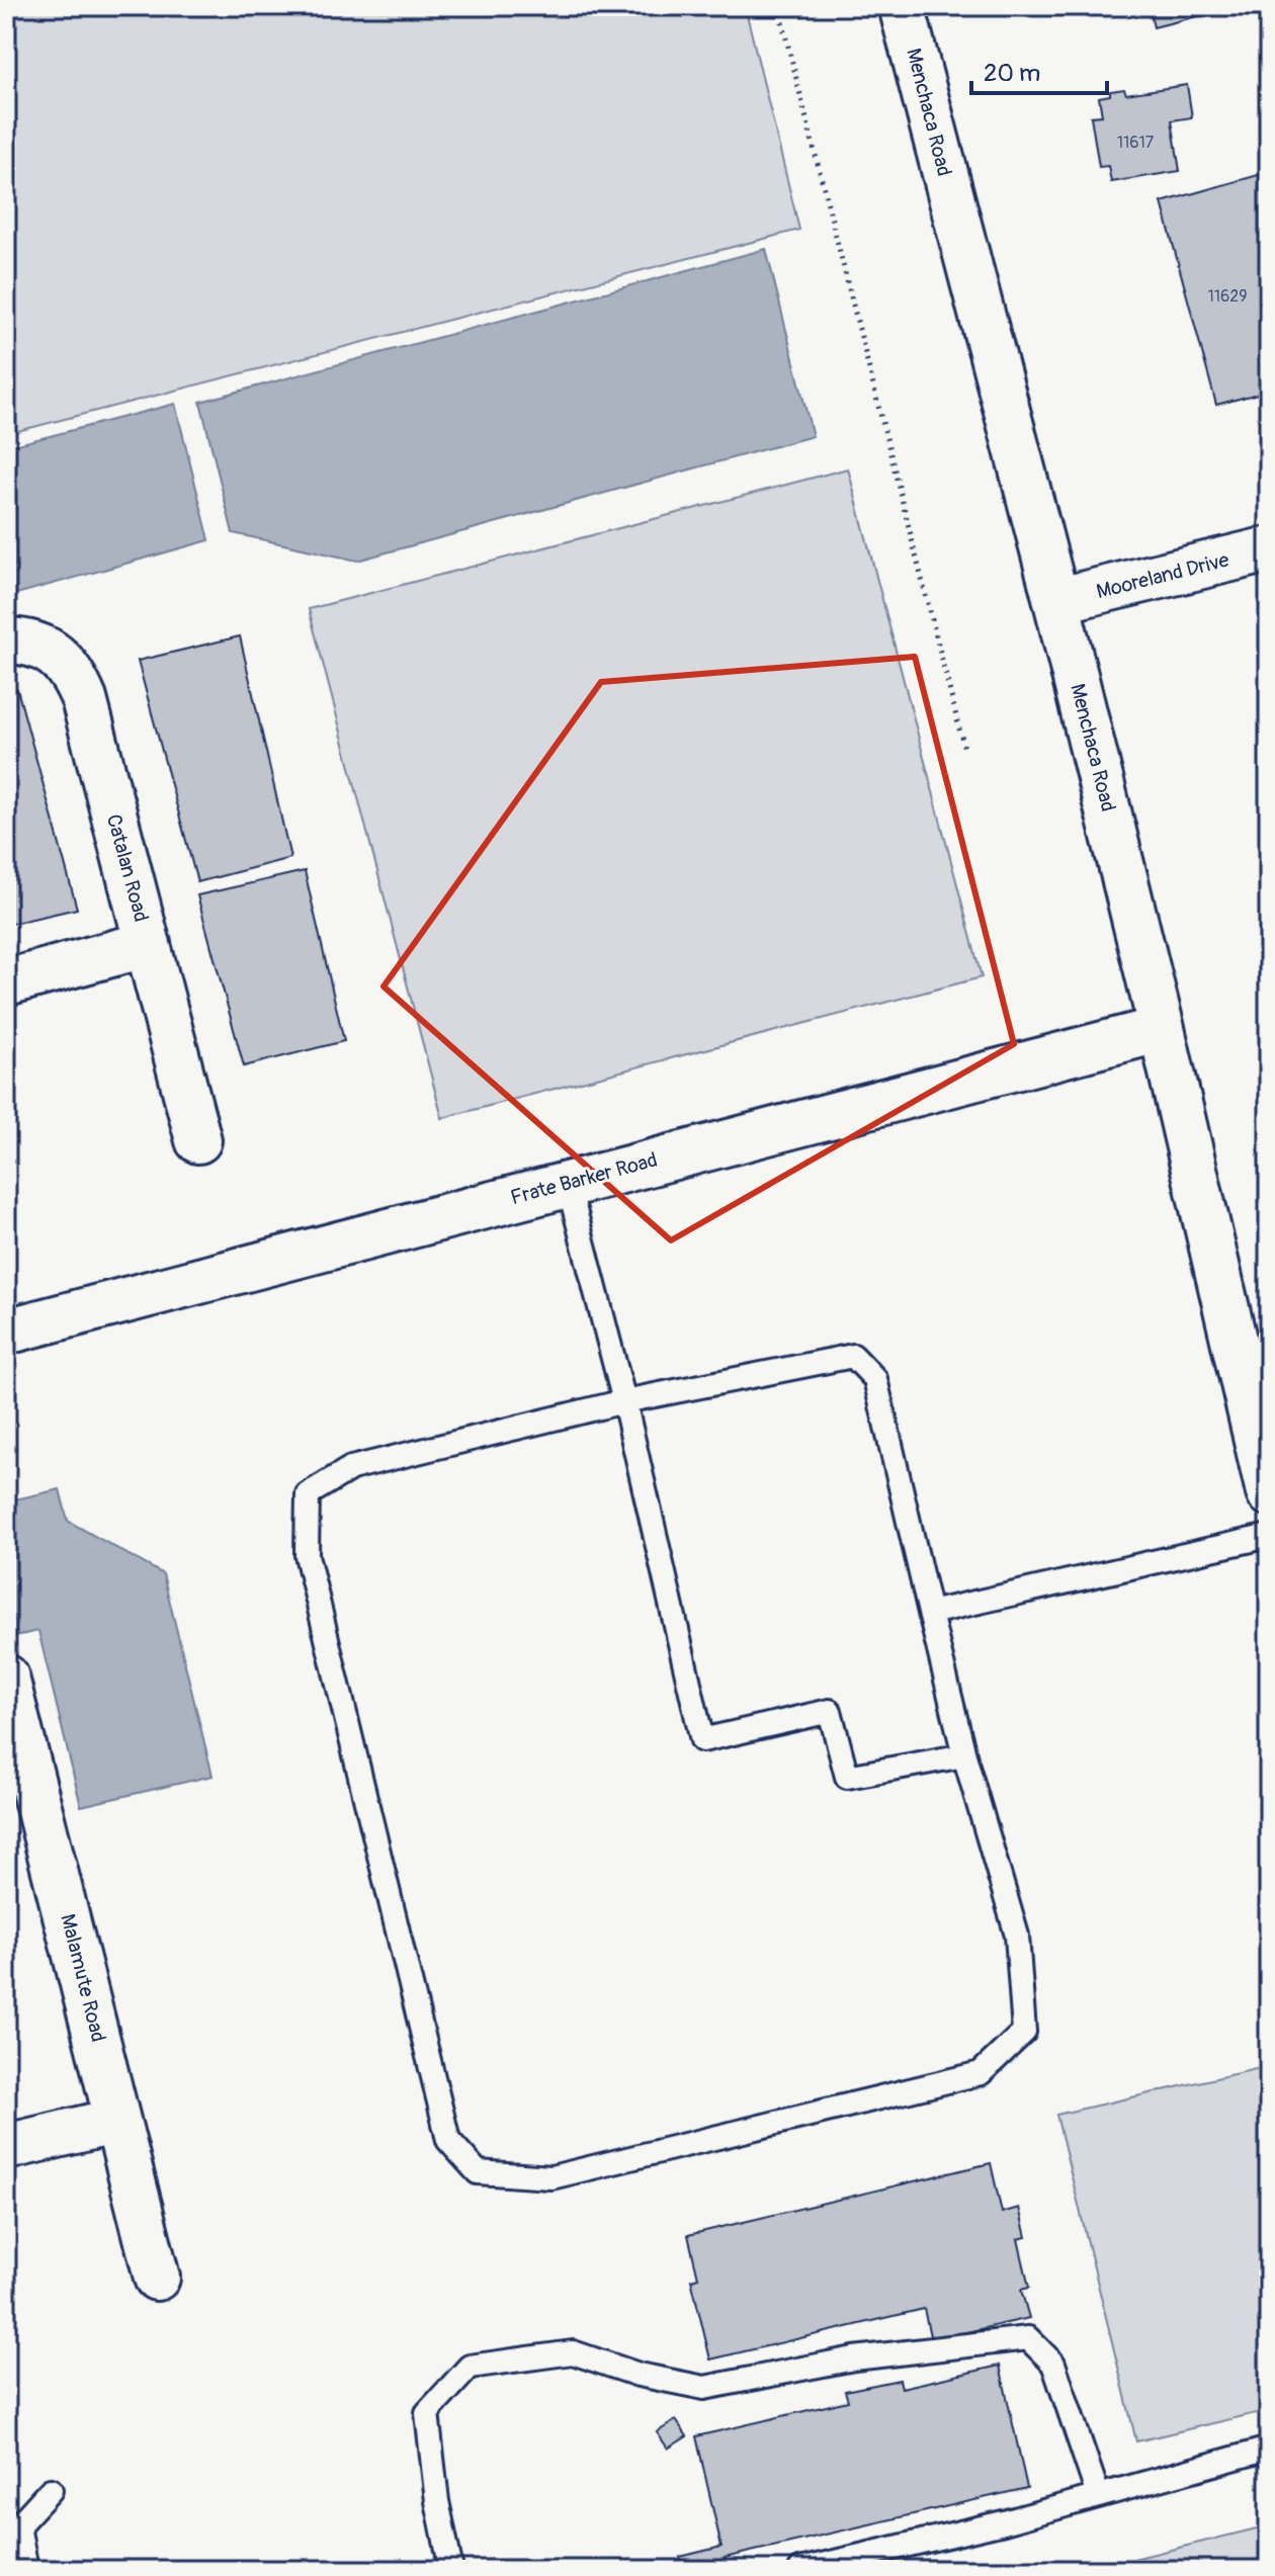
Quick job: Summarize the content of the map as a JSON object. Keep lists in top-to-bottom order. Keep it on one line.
{"streets":{"street":["Menchaca Road","Mooreland Drive","Catalan Road","Frate Barker Road","Malamute Road"]},"crossings":[["Menchaca Road","Mooreland Drive"],["Menchaca Road","Frate Barker Road"]],"house_numbers":["11617","11629"],"scale_bar":"20 m"}
